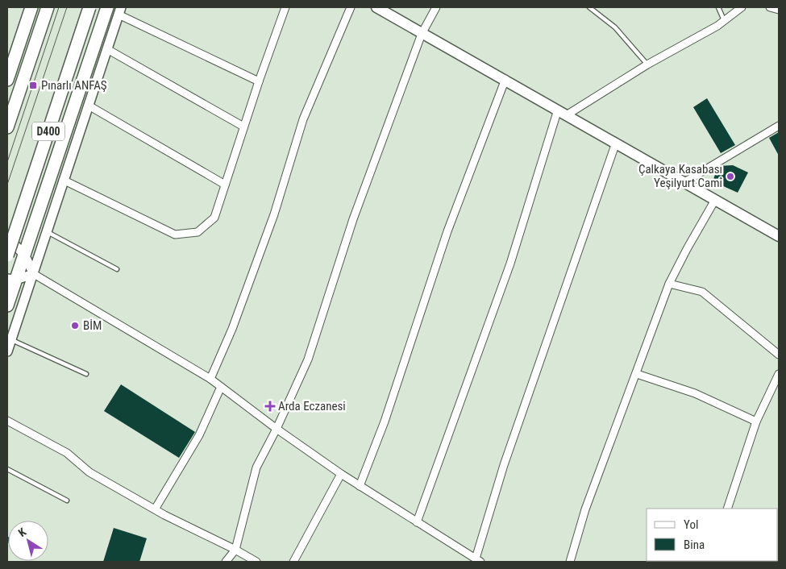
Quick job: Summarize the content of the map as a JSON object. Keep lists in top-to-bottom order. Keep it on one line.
{"streets":{"highway":["D400"]},"places":{"transit":["Pınarlı ANFAŞ"],"other":["Çalkaya Kasabası Yeşilyurt Cami","BİM"],"health":["Arda Eczanesi"]},"legend":["Yol","Bina"],"north":"top left"}
